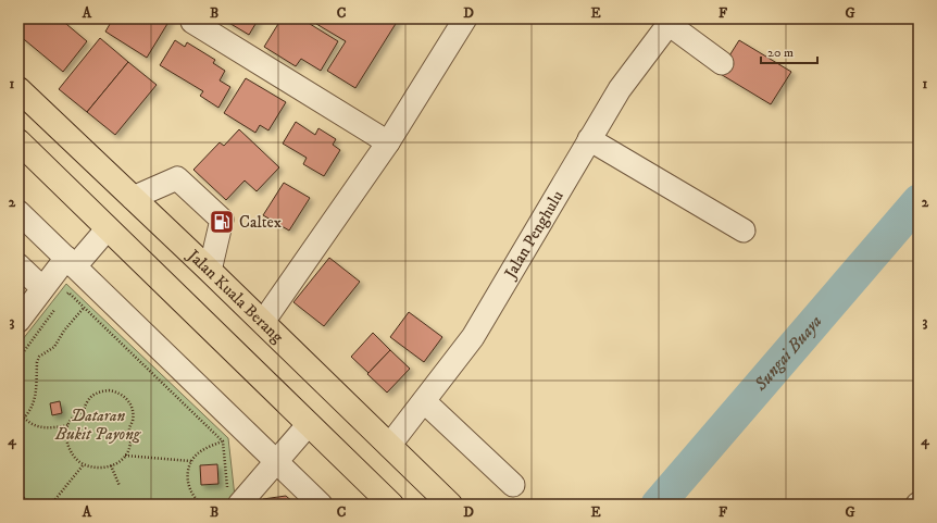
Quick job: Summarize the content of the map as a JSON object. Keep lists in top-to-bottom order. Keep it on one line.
{"streets":{"highway":["Jalan Kuala Berang"],"street":["Jalan Penghulu"]},"crossings":[["Jalan Penghulu","Jalan Kuala Berang"]],"water":["Sungai Buaya"],"parks":["Dataran Bukit Payong"],"places":{"fuel station":["Caltex"]},"scale_bar":"20 m","grid":{"columns":["A","B","C","D","E","F","G"],"rows":["1","2","3","4"]}}
